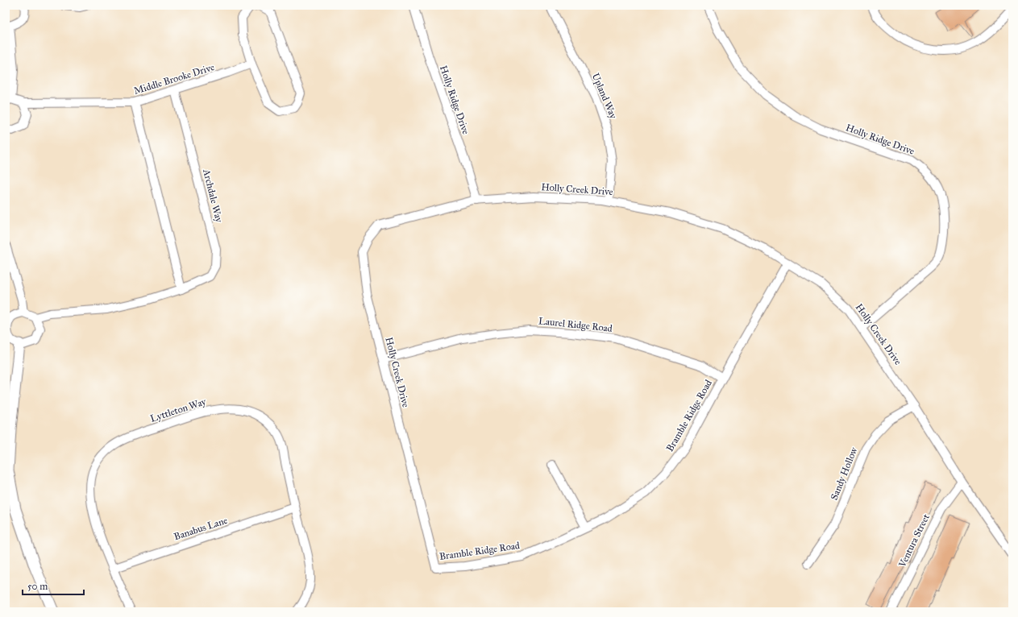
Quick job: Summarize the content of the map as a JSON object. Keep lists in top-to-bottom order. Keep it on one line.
{"streets":{"street":["Middle Brooke Drive","Upland Way","Holly Ridge Drive","Holly Creek Drive","Archdale Way","Laurel Ridge Road","Lyttleton Way","Bramble Ridge Road","Sandy Hollow","Banabus Lane","Ventura Street"]},"crossings":[["Middle Brooke Drive","Archdale Way"],["Upland Way","Holly Creek Drive"],["Holly Ridge Drive","Holly Creek Drive"],["Holly Creek Drive","Laurel Ridge Road"],["Holly Creek Drive","Bramble Ridge Road"],["Holly Creek Drive","Sandy Hollow"],["Holly Creek Drive","Ventura Street"],["Laurel Ridge Road","Bramble Ridge Road"],["Lyttleton Way","Banabus Lane"]],"scale_bar":"50 m"}
